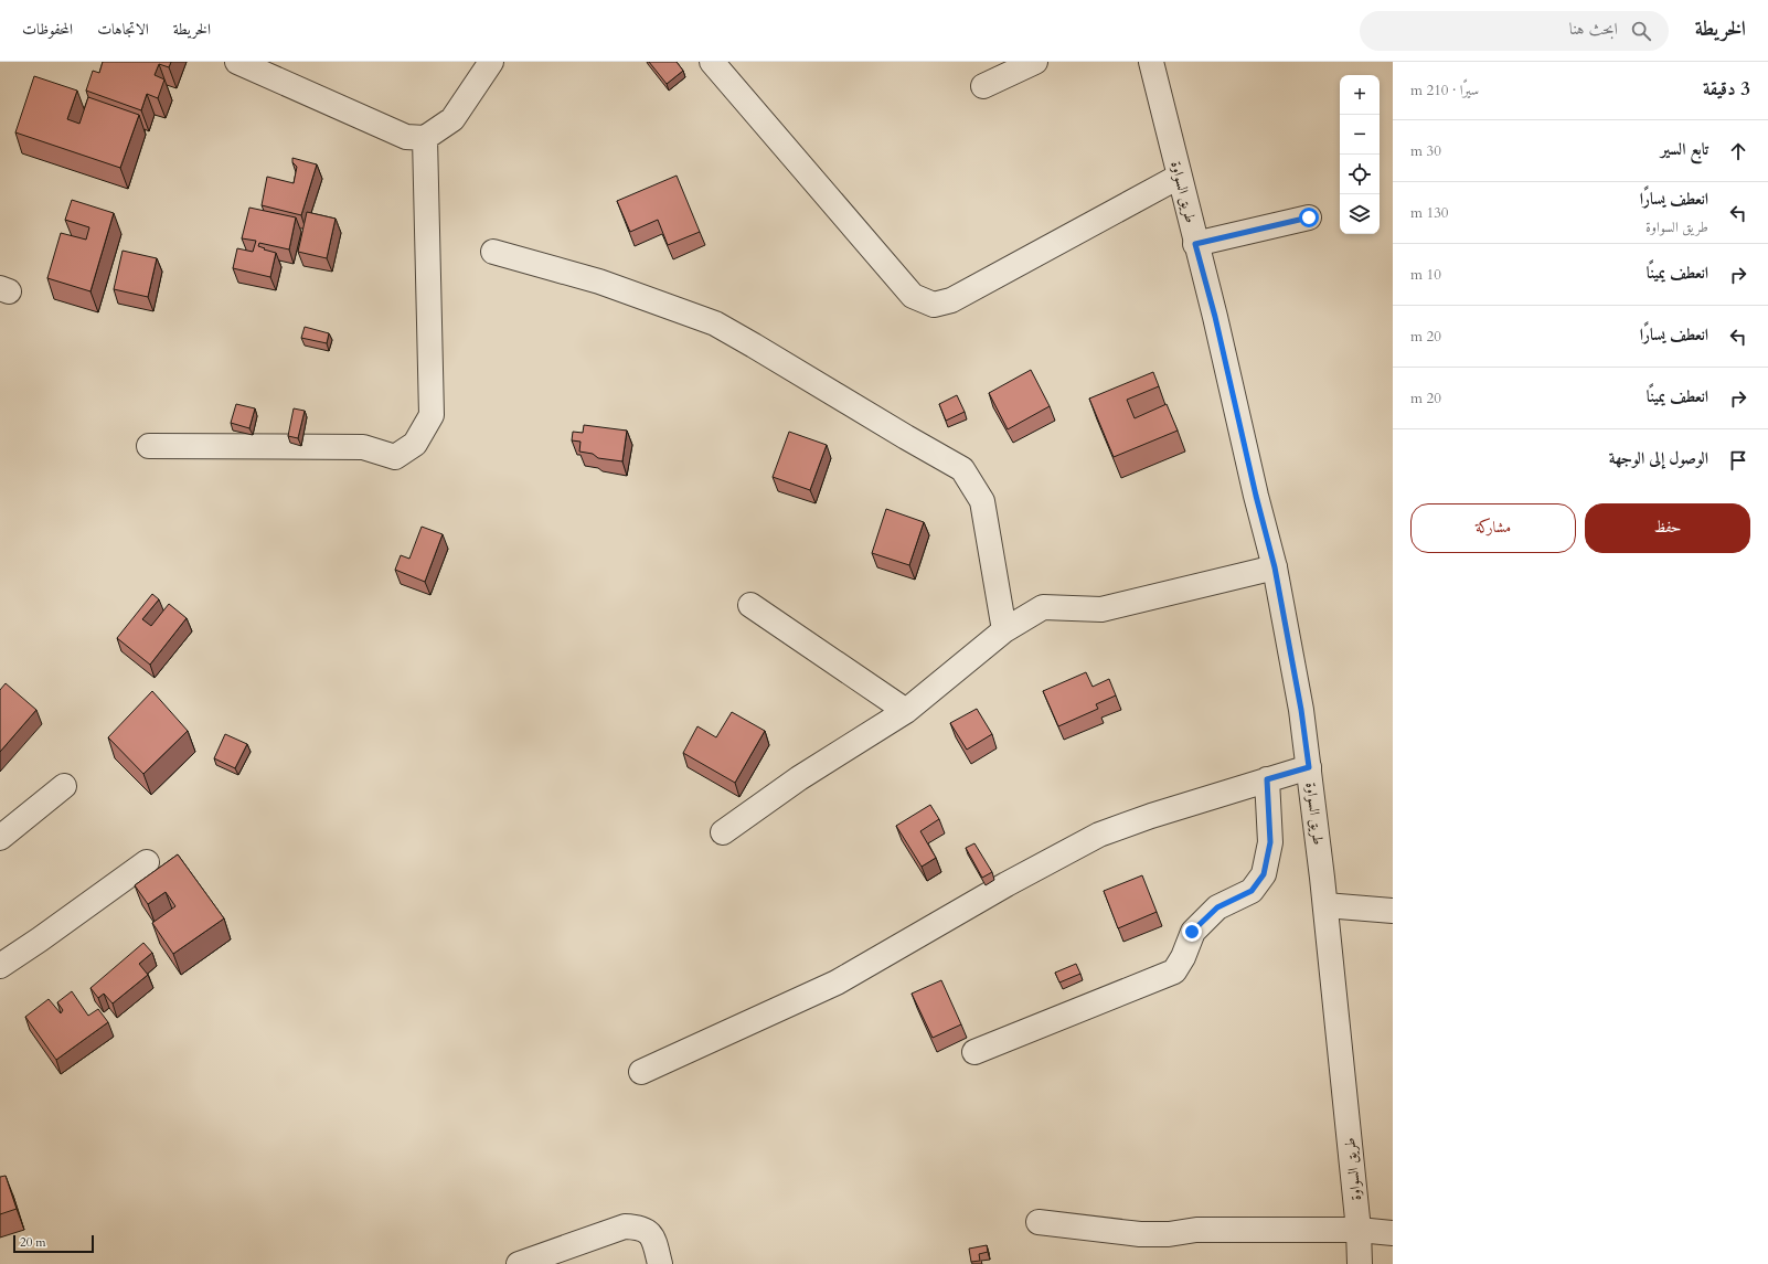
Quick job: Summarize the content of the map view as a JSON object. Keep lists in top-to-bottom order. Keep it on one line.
{"streets":{"street":["طريق السواوة"]},"scale_bar":"20 m","page":{"header":"الخريطة","search":"ابحث هنا","nav":["الخريطة","الاتجاهات","المحفوظات"],"heading":["3 دقيقة","سيرًا · 210 m"],"map_buttons":["+","−"],"list":[["تابع السير","30 m"],["انعطف يسارًا","طريق السواوة","130 m"],["انعطف يمينًا","10 m"],["انعطف يسارًا","20 m"],["انعطف يمينًا","20 m"],"الوصول إلى الوجهة"],"buttons":["حفظ","مشاركة"],"scale":"20 m"}}
